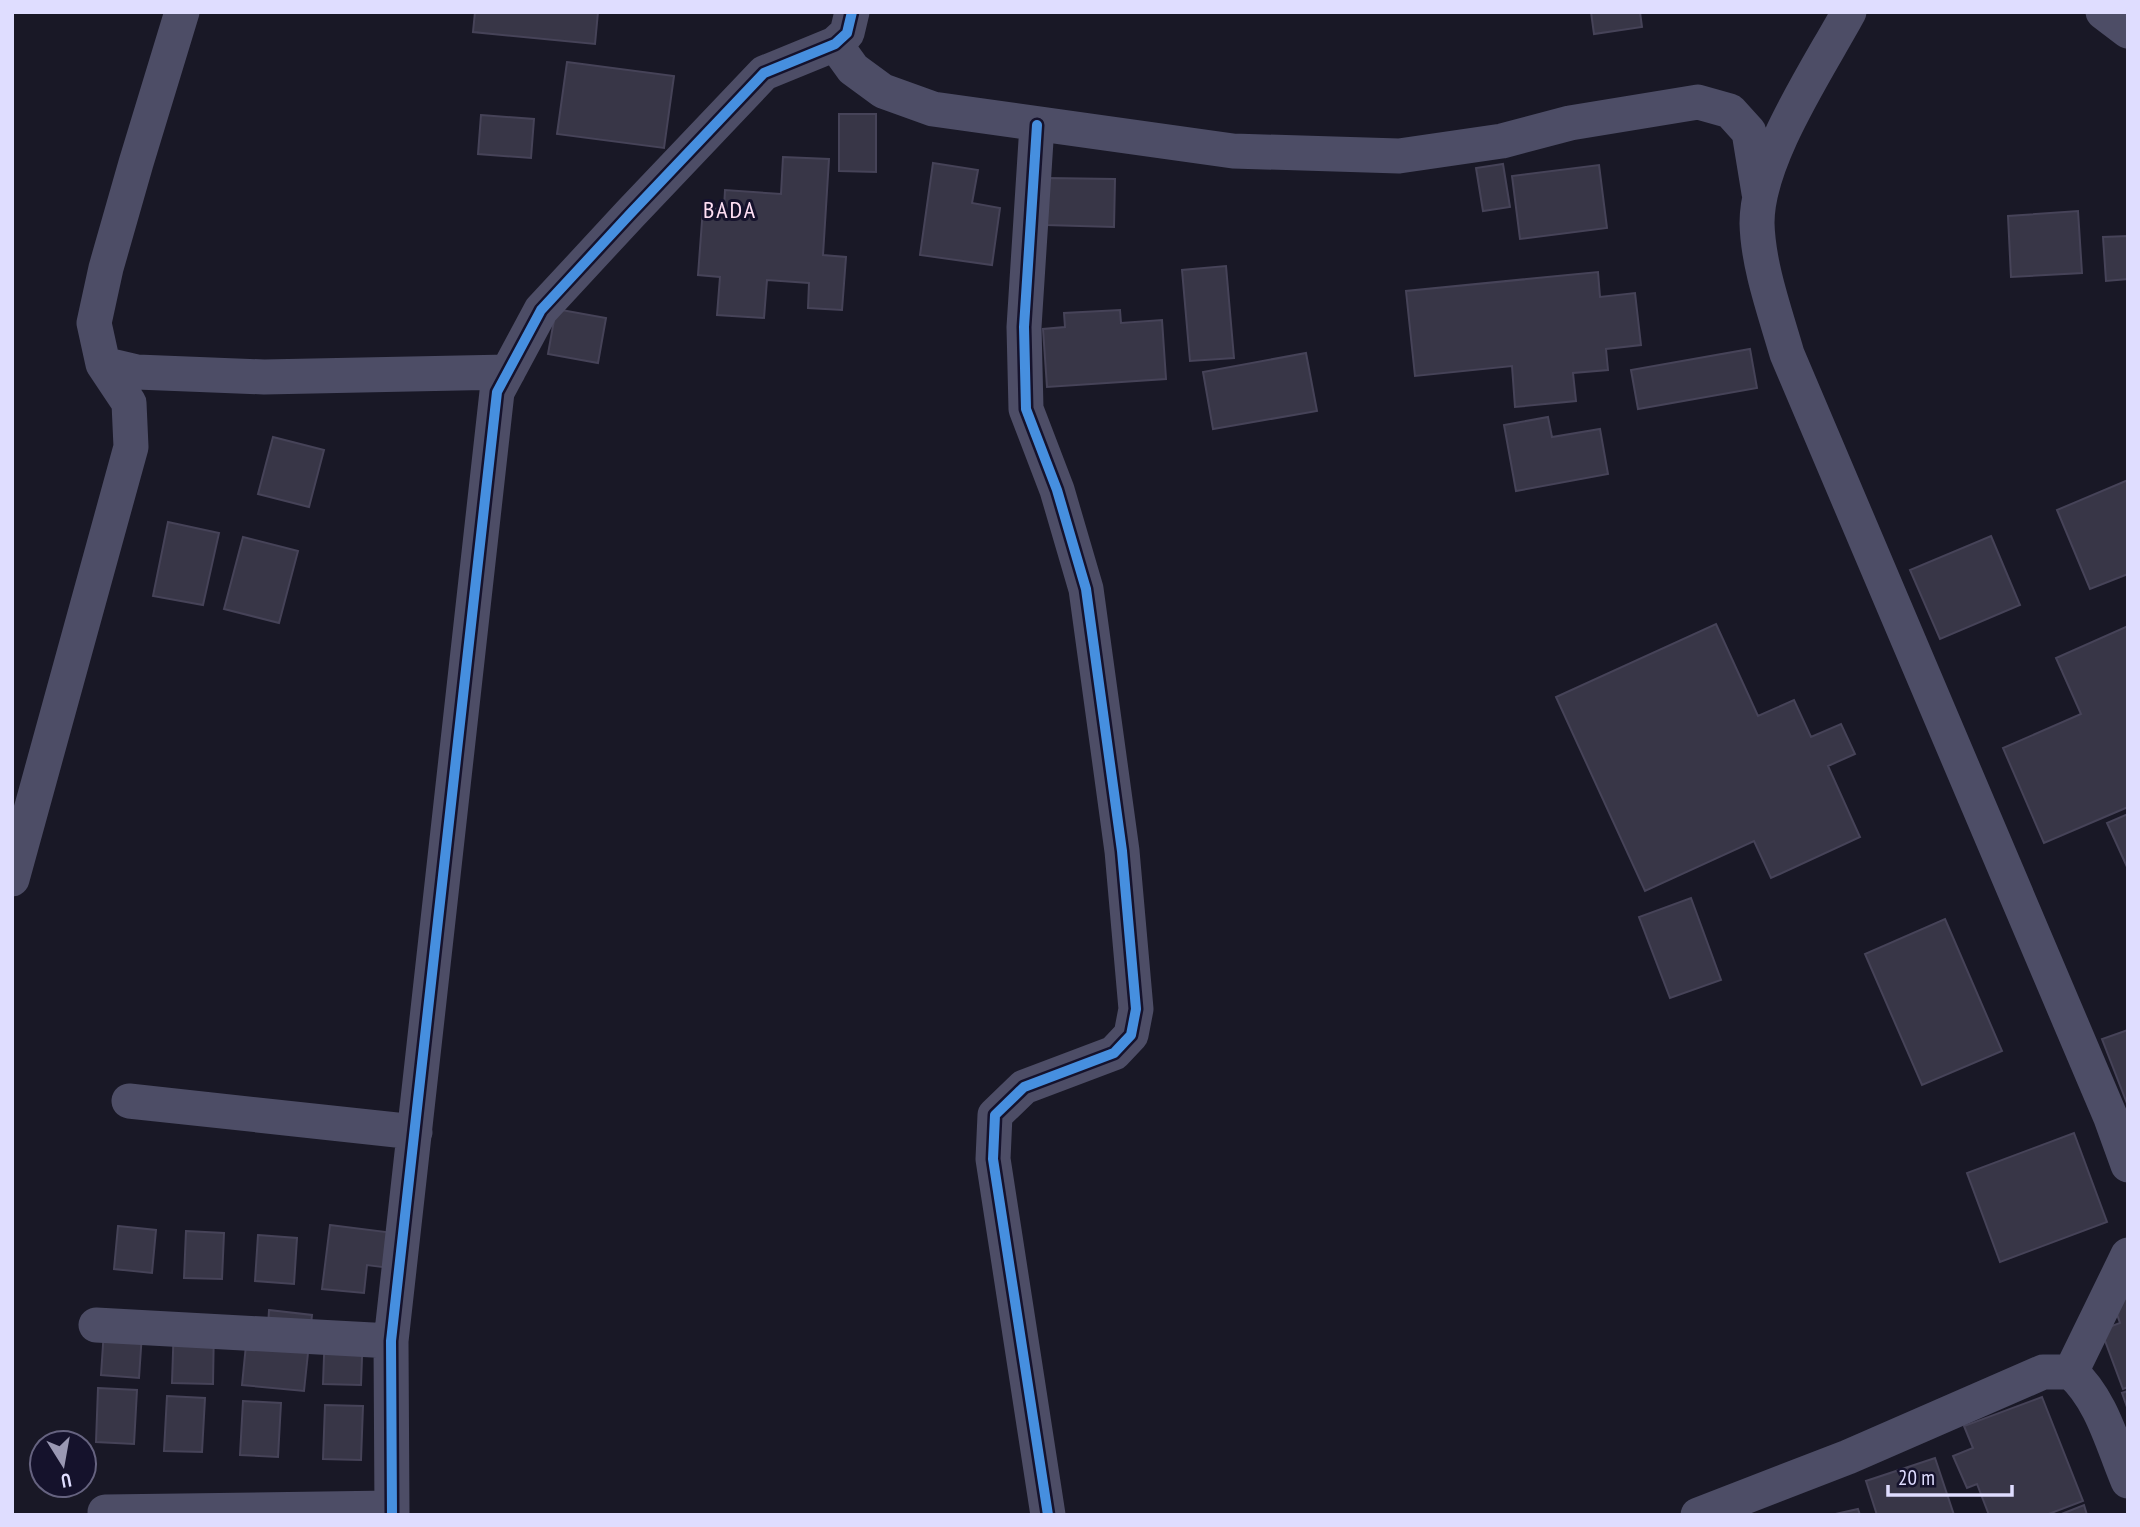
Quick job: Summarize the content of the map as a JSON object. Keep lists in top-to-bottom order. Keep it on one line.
{"districts":["BADA"],"scale_bar":"20 m","north":"bottom"}
